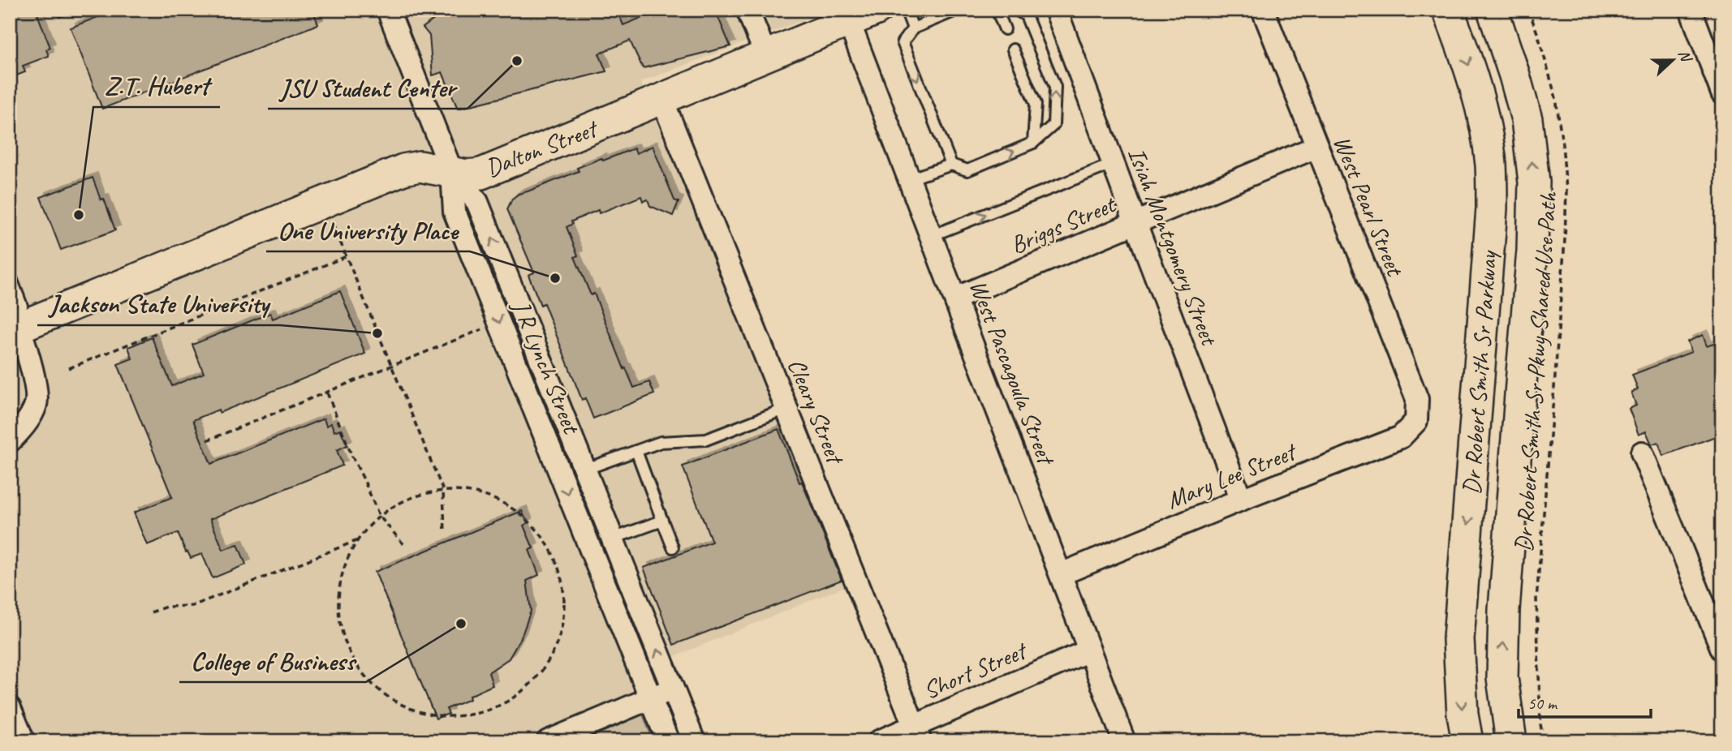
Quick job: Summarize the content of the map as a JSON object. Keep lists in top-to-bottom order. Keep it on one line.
{"streets":{"street":["Dalton Street","West Pearl Street","Briggs Street","Isiah Montgomery Street","J R Lynch Street","West Pascagoula Street","Dr Robert Smith Sr Parkway","Cleary Street","Mary Lee Street","Short Street"],"path":["Dr Robert Smith Sr Pkwy Shared Use Path"]},"crossings":[["Dalton Street","J R Lynch Street"],["Dalton Street","West Pascagoula Street"],["Dalton Street","Cleary Street"],["West Pearl Street","Briggs Street"],["West Pearl Street","Mary Lee Street"],["Briggs Street","Isiah Montgomery Street"],["Briggs Street","West Pascagoula Street"],["Isiah Montgomery Street","Mary Lee Street"],["West Pascagoula Street","Mary Lee Street"],["West Pascagoula Street","Short Street"],["Cleary Street","Short Street"]],"places":["JSU Student Center","Z.T. Hubert","One University Place","Jackson State University","College of Business"],"scale_bar":"50 m","north":"right"}
